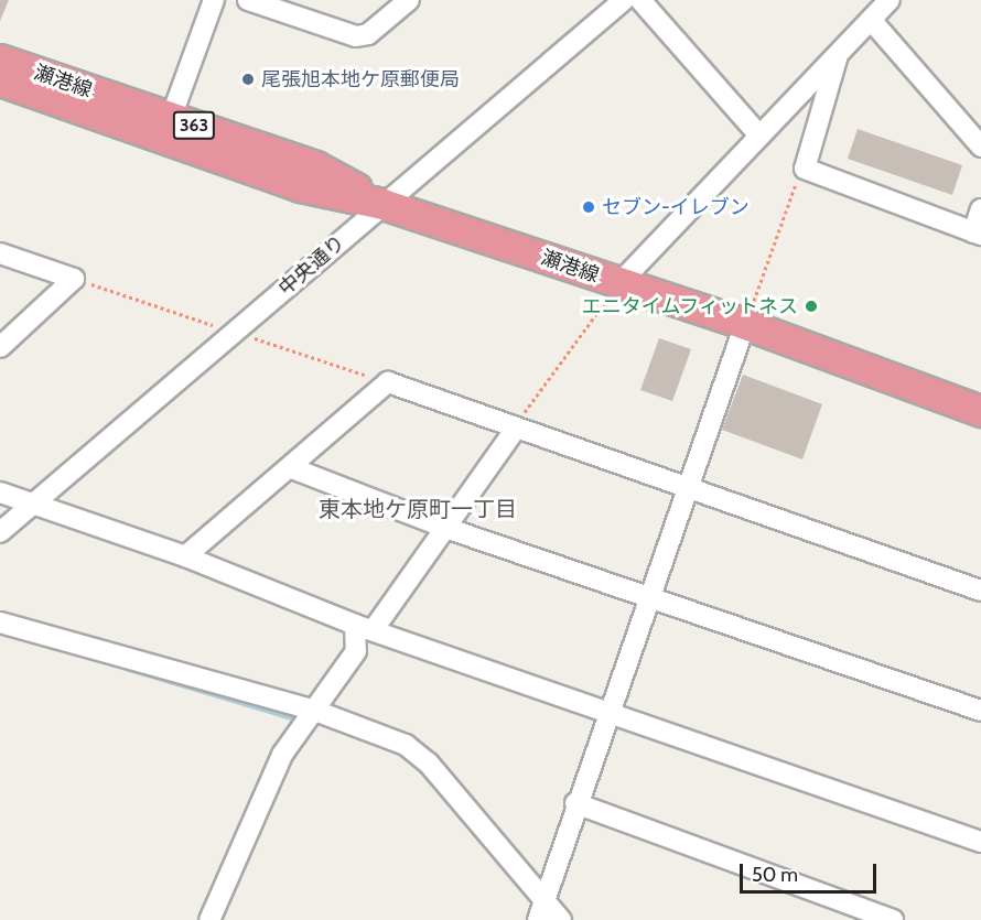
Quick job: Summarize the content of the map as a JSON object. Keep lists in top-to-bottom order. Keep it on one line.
{"streets":{"highway":["瀬港線","363"],"street":["中央通り"]},"crossings":[["瀬港線","中央通り"]],"districts":["東本地ケ原町一丁目"],"places":["尾張旭本地ケ原郵便局","セブン-イレブン","エニタイムフィットネス"],"scale_bar":"50 m"}
